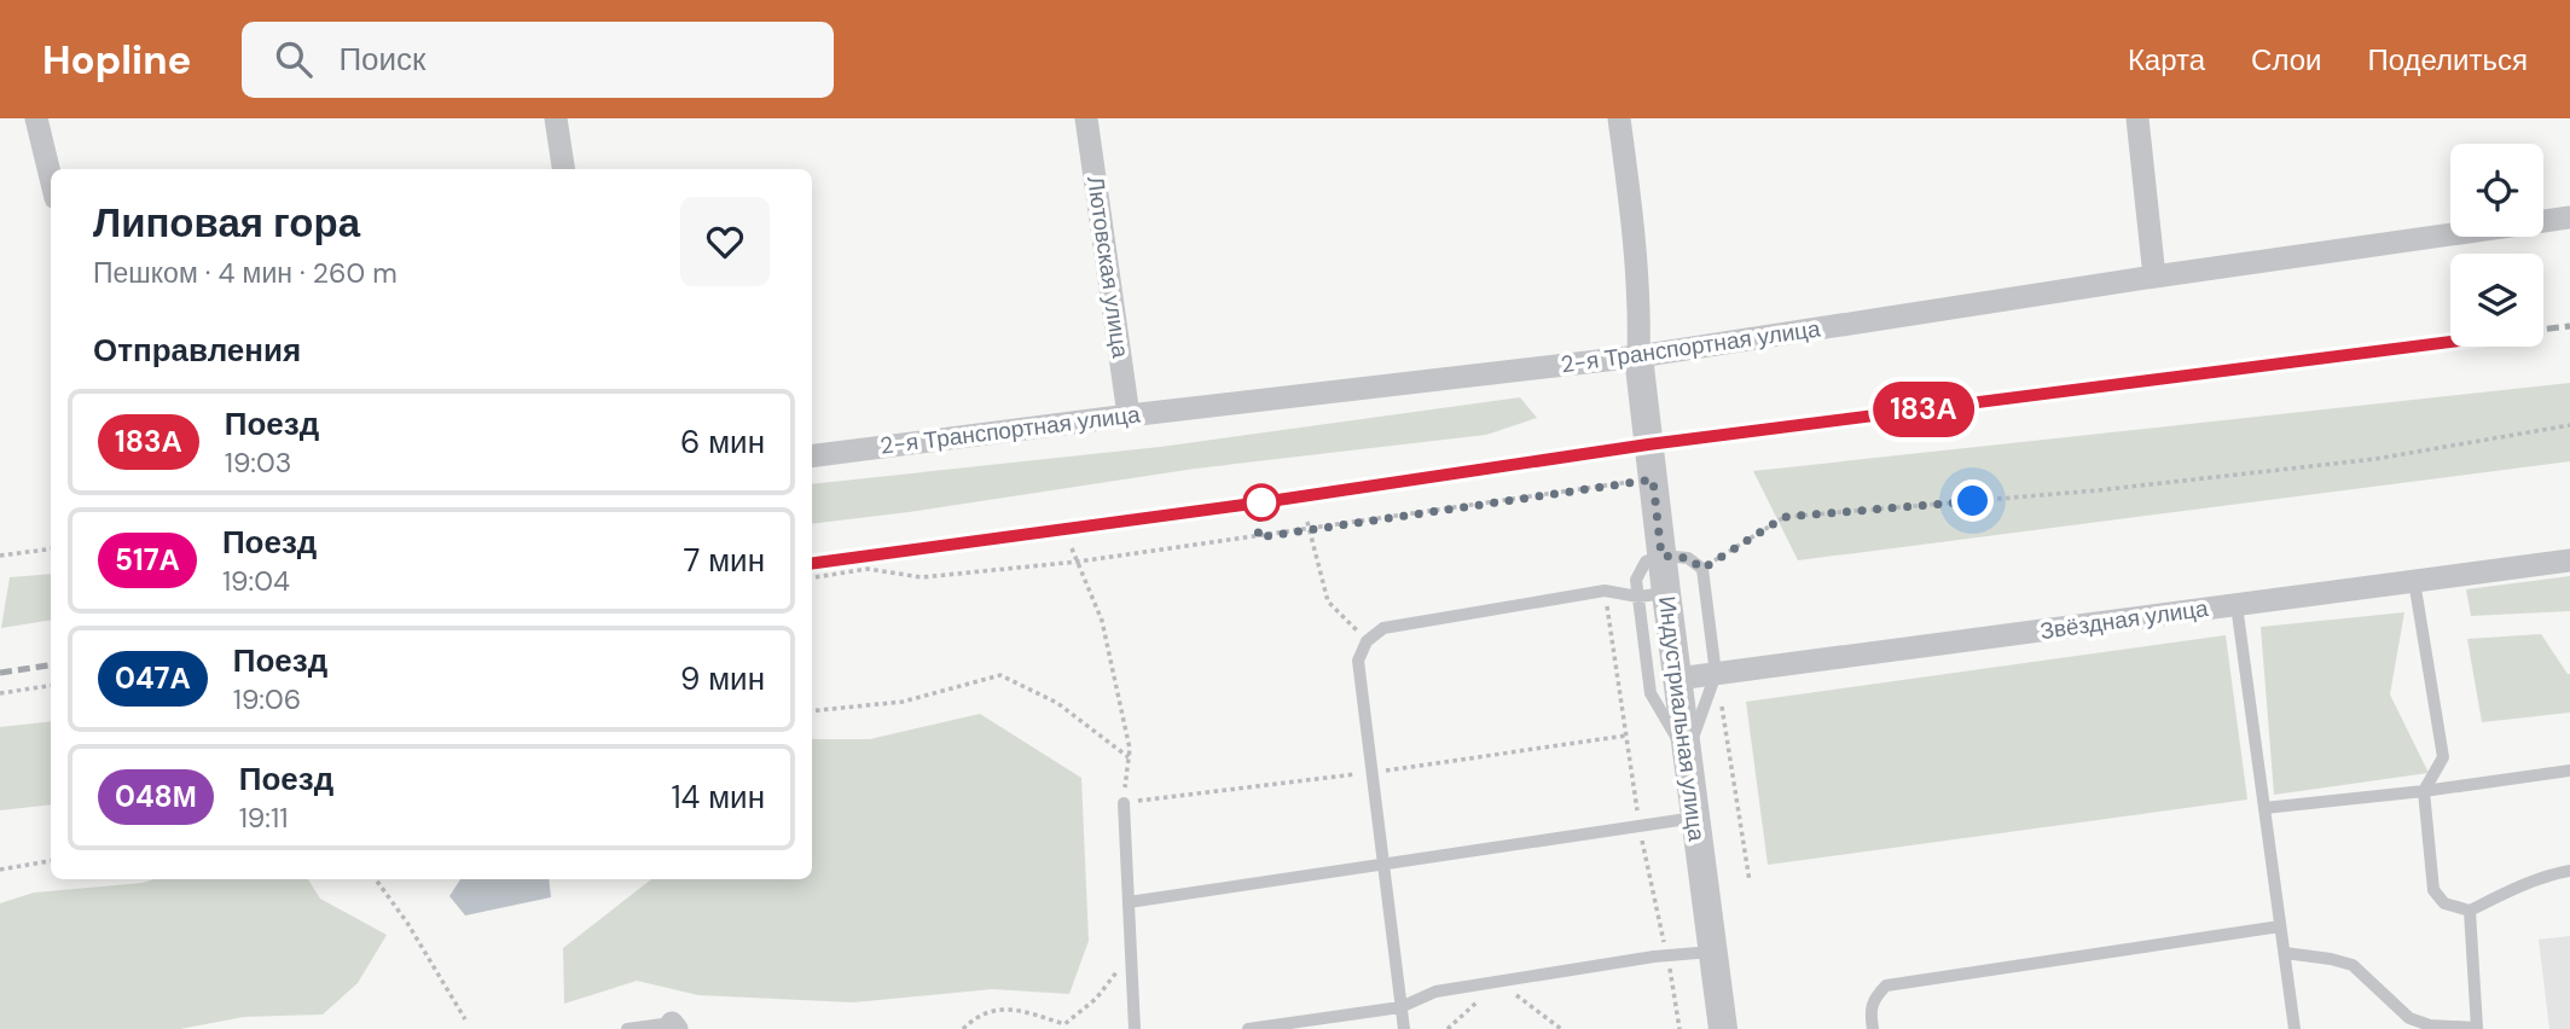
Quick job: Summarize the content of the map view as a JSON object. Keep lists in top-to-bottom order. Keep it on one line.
{"streets":{"street":["Лютовская улица","2-я Транспортная улица","Звёздная улица","Индустриальная улица"]},"crossings":[["Лютовская улица","2-я Транспортная улица"],["2-я Транспортная улица","Индустриальная улица"],["Звёздная улица","Индустриальная улица"]],"page":{"header":"Hopline","search":"Поиск","nav":["Карта","Слои","Поделиться"],"on_map":"183А","heading":[["Липовая гора","Пешком · 4 мин · 260 m"],"Отправления"],"list":[{"mark":"183А","name":"Поезд","note":"19:03","value":"6 мин"},{"mark":"517А","name":"Поезд","note":"19:04","value":"7 мин"},{"mark":"047А","name":"Поезд","note":"19:06","value":"9 мин"},{"mark":"048М","name":"Поезд","note":"19:11","value":"14 мин"}]}}
